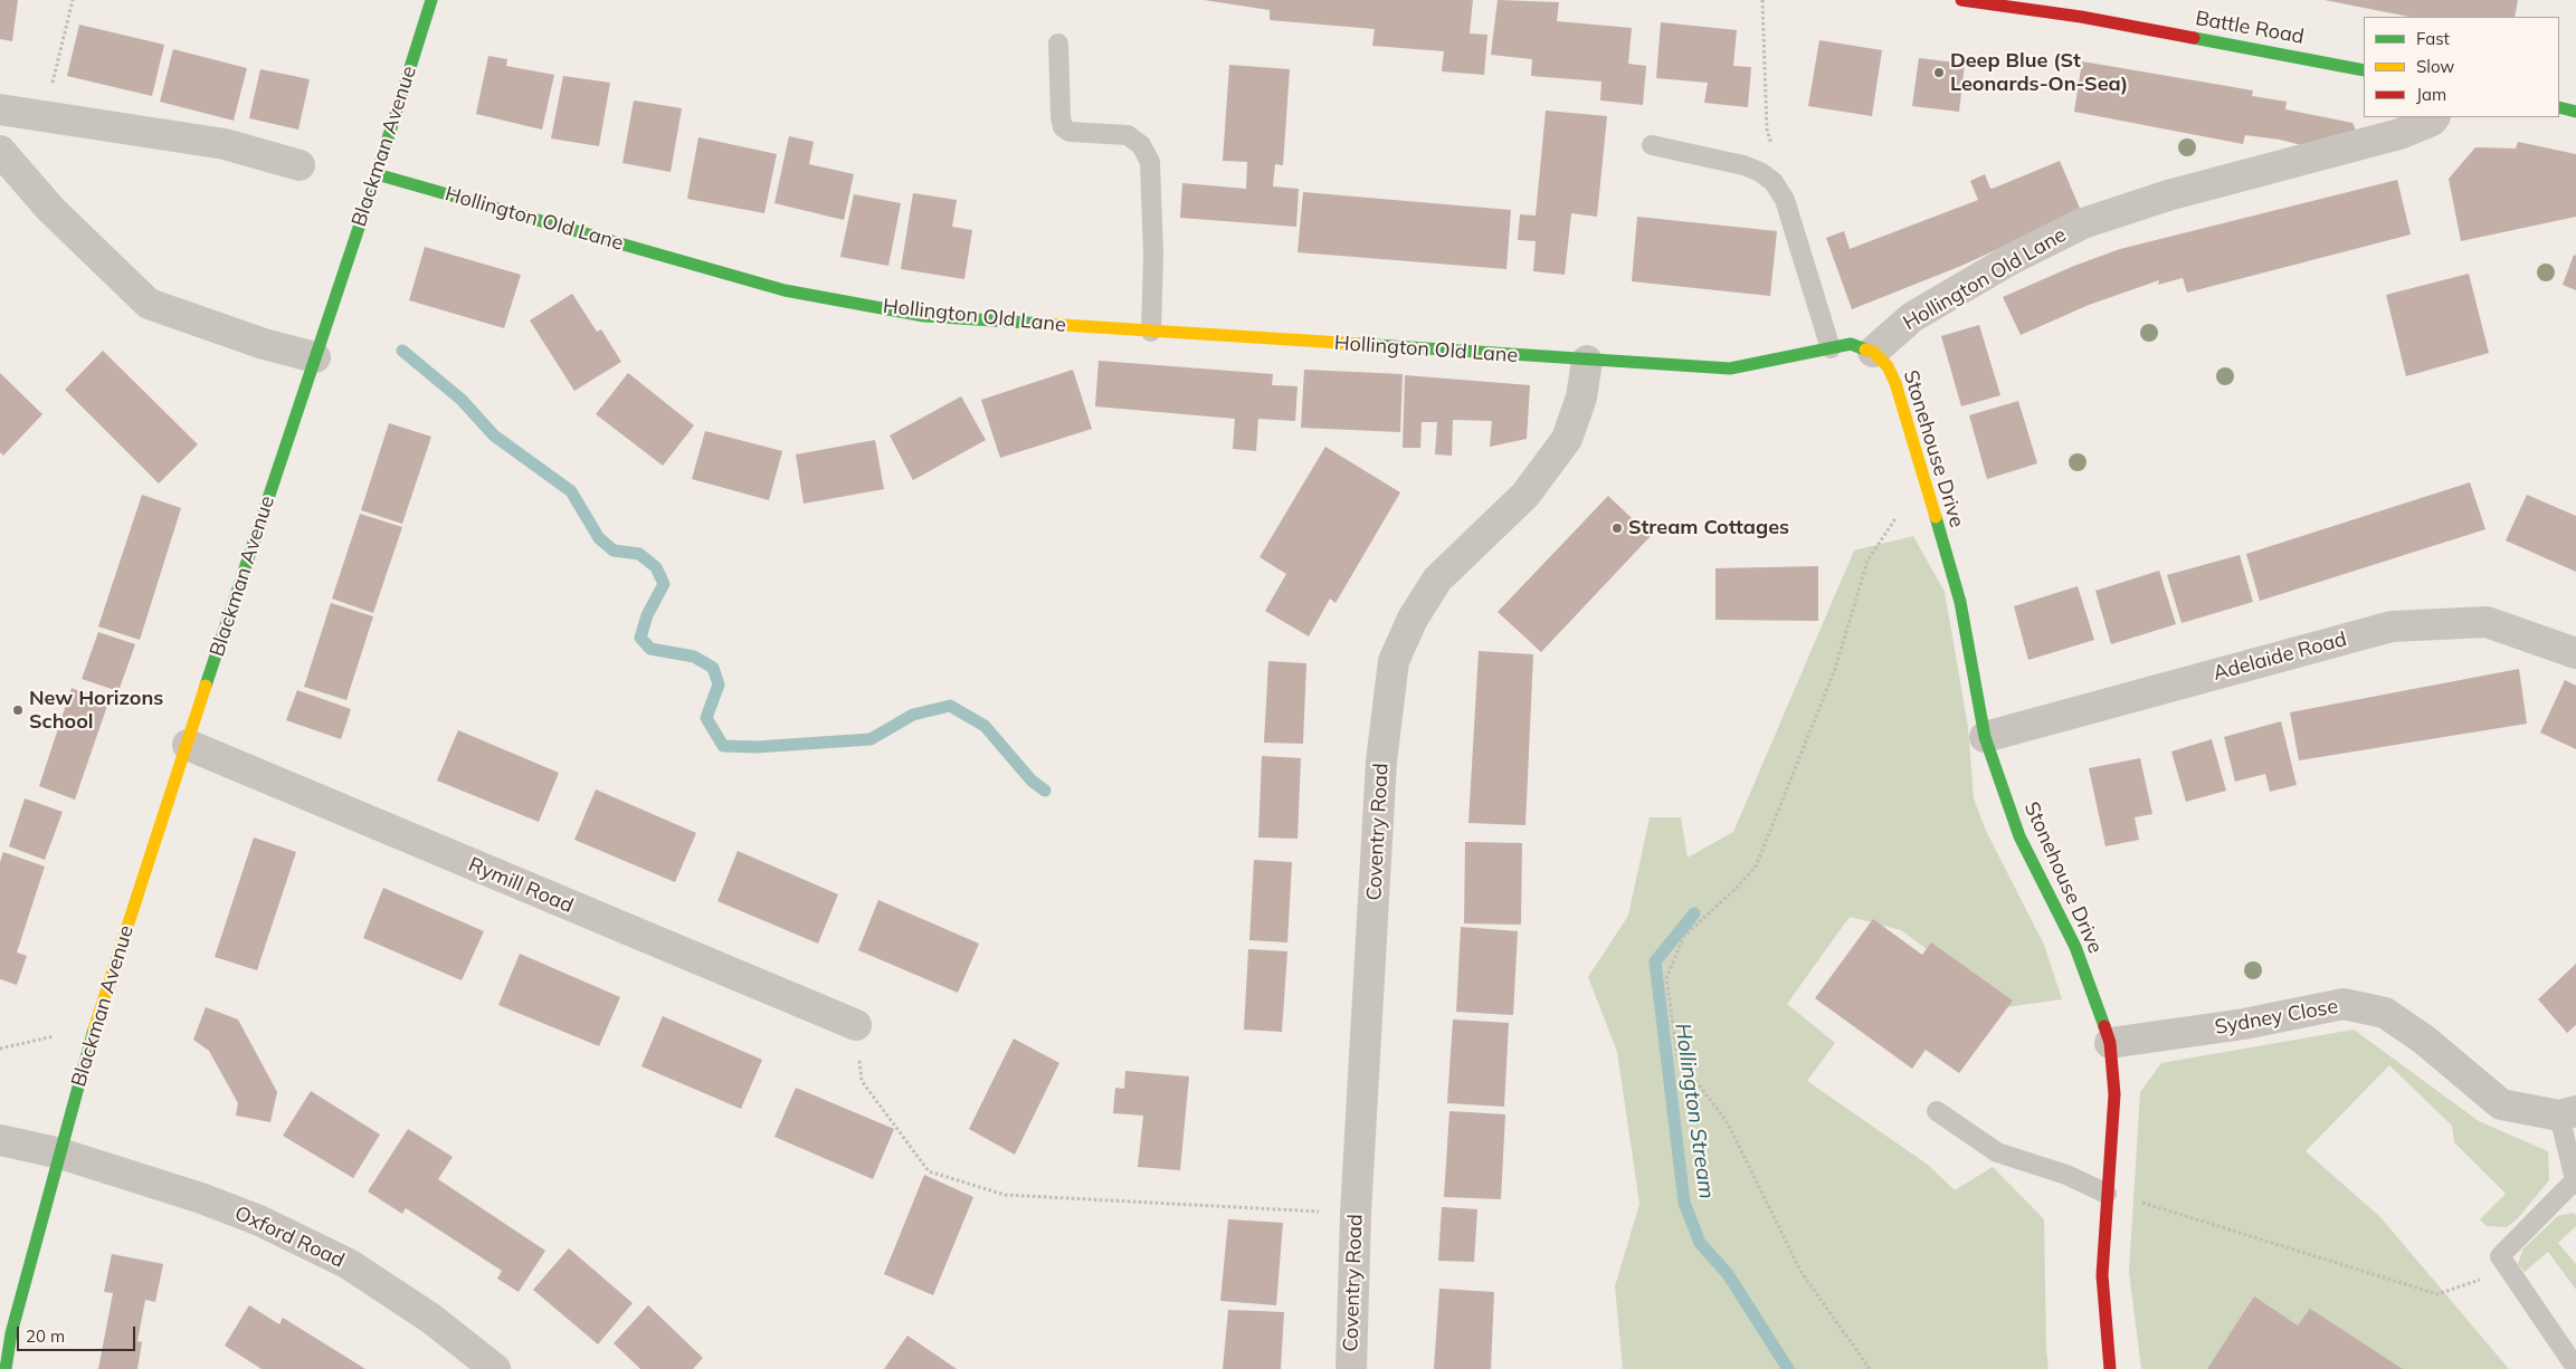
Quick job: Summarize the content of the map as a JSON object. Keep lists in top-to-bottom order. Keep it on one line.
{"streets":{"street":["Battle Road","Blackman Avenue","Hollington Old Lane","Stonehouse Drive","Adelaide Road","Coventry Road","Rymill Road","Sydney Close","Oxford Road"]},"crossings":[["Blackman Avenue","Hollington Old Lane"],["Blackman Avenue","Rymill Road"],["Blackman Avenue","Oxford Road"],["Hollington Old Lane","Stonehouse Drive"],["Hollington Old Lane","Coventry Road"],["Stonehouse Drive","Adelaide Road"],["Stonehouse Drive","Sydney Close"]],"water":["Hollington Stream"],"places":["Deep Blue (St Leonards-On-Sea)","Stream Cottages","New Horizons School"],"legend":["Fast","Slow","Jam"],"scale_bar":"20 m"}
